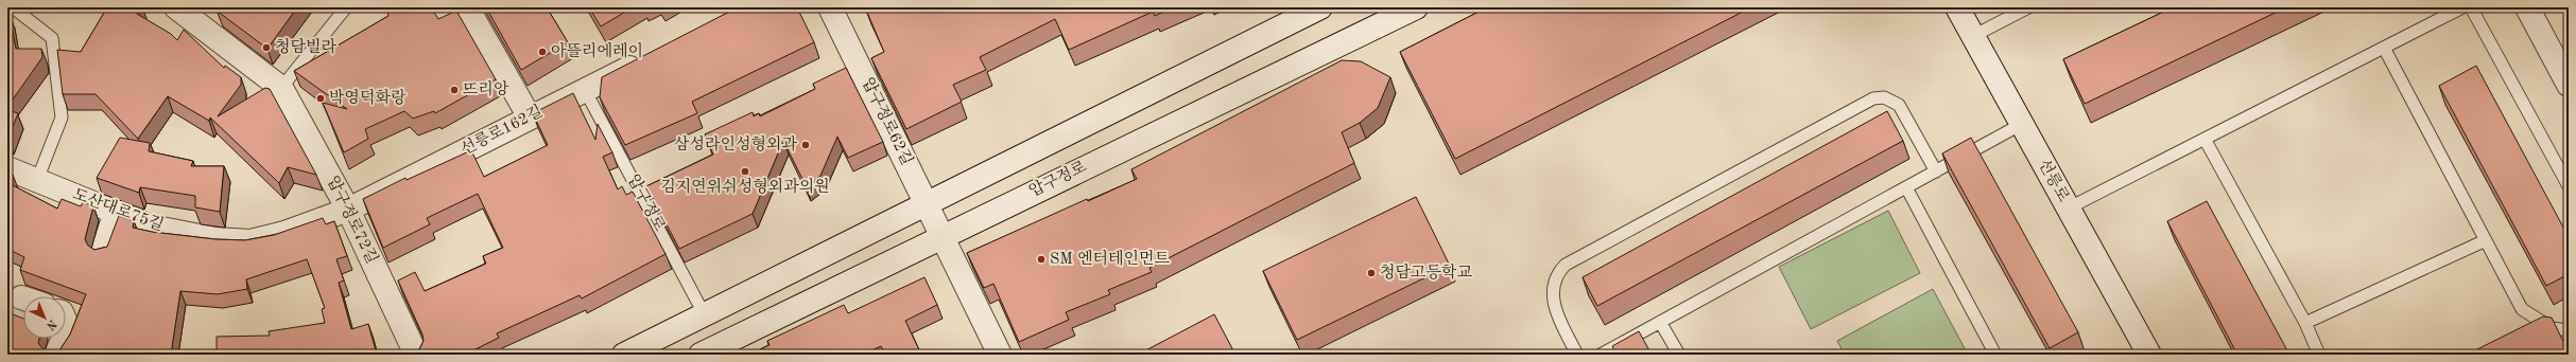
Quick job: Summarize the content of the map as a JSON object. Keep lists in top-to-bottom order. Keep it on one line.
{"streets":{"main road":["압구정로62길","선릉로162길","압구정로","선릉로","도산대로75길","압구정로72길"]},"crossings":[["압구정로62길","압구정로"],["선릉로162길","압구정로"],["선릉로162길","도산대로75길"],["선릉로162길","압구정로72길"],["도산대로75길","압구정로72길"]],"places":["청담빌라","아뜰리에레이","뜨리앙","박영덕화랑","삼성라인성형외과","김지연위쉬성형외과의원","SM 엔터테인먼트","청담고등학교"],"north":"bottom right"}
